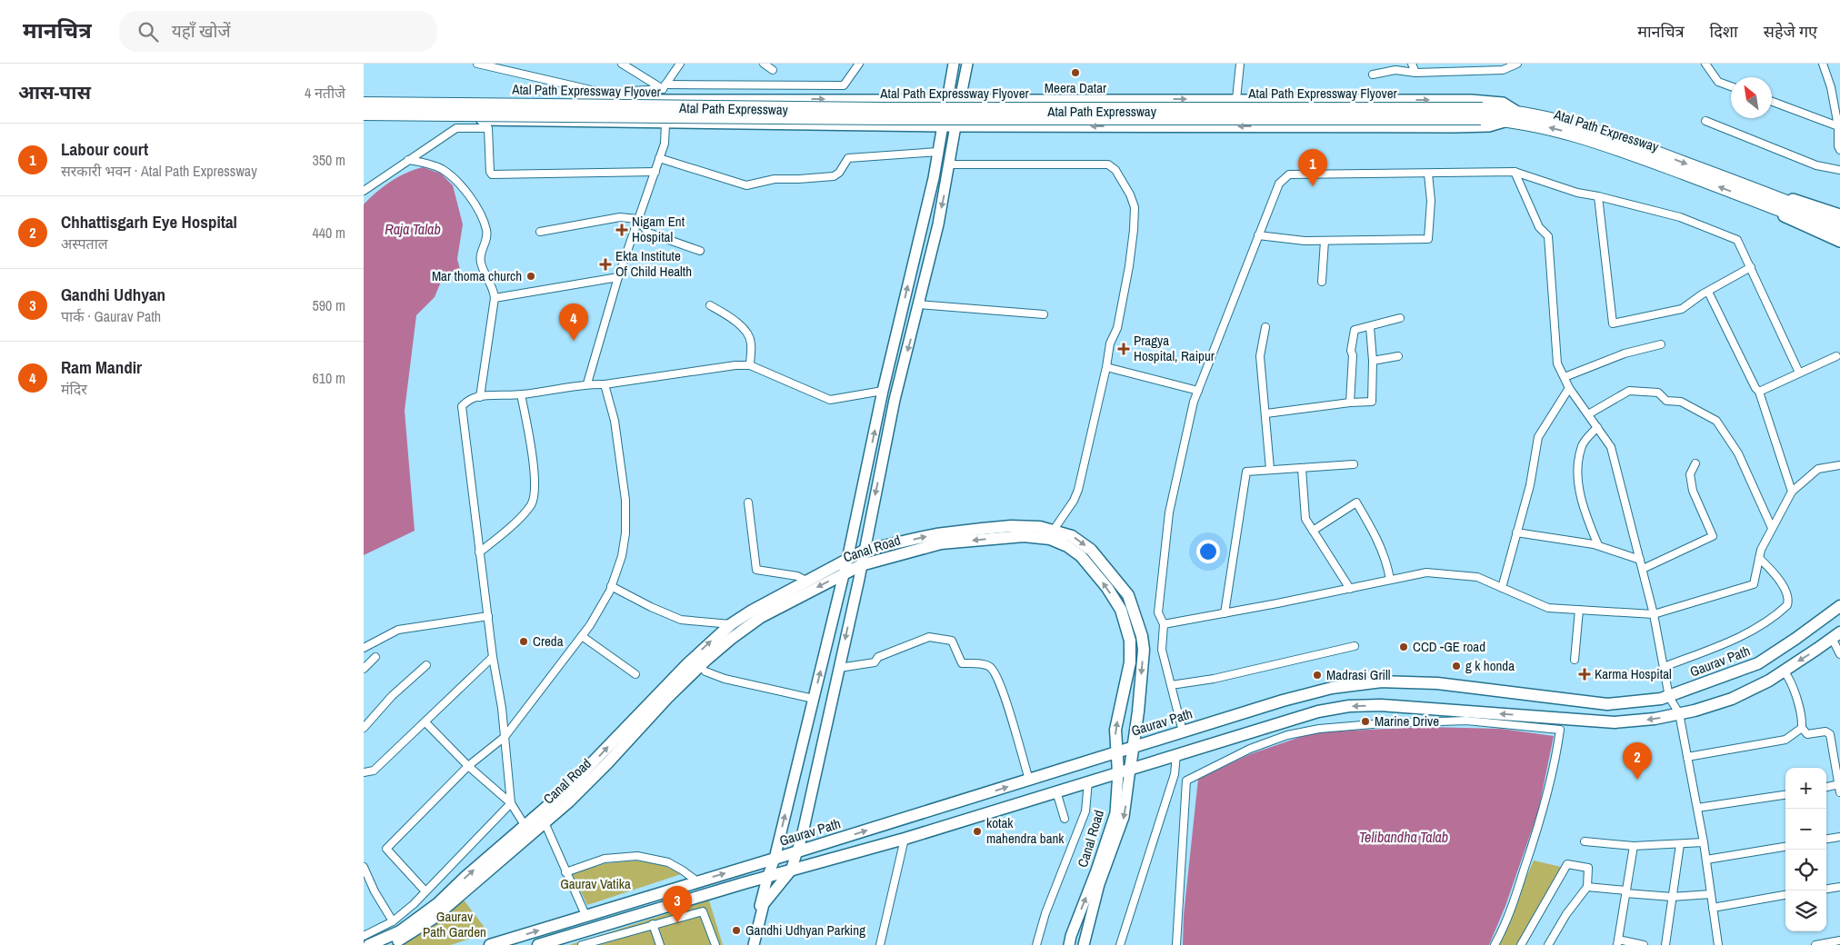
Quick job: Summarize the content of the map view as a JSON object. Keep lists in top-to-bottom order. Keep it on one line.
{"streets":{"highway":["Atal Path Expressway Flyover","Atal Path Expressway"],"main road":["Canal Road","Gaurav Path"]},"crossings":[["Atal Path Expressway Flyover","Atal Path Expressway"],["Canal Road","Gaurav Path"]],"water":["Raja Talab","Telibandha Talab"],"parks":["Gaurav Vatika","Gaurav Path Garden"],"places":{"other":["Meera Datar","Mar thoma church","Creda","CCD -GE road","g k honda","Madrasi Grill","Marine Drive","kotak mahendra bank","Gandhi Udhyan Parking"],"health":["Nigam Ent Hospital","Ekta Institute Of Child Health","Pragya Hospital, Raipur","Karma Hospital"]},"north":"top left","page":{"header":"मानचित्र","search":"यहाँ खोजें","nav":["मानचित्र","दिशा","सहेजे गए"],"heading":["आस-पास","4 नतीजे"],"list":[{"mark":"1","name":"Labour court","note":"सरकारी भवन · Atal Path Expressway","value":"350 m"},{"mark":"2","name":"Chhattisgarh Eye Hospital","note":"अस्पताल","value":"440 m"},{"mark":"3","name":"Gandhi Udhyan","note":"पार्क · Gaurav Path","value":"590 m"},{"mark":"4","name":"Ram Mandir","note":"मंदिर","value":"610 m"}],"pins":["1","4","2","3"],"map_buttons":["+","−"]}}
